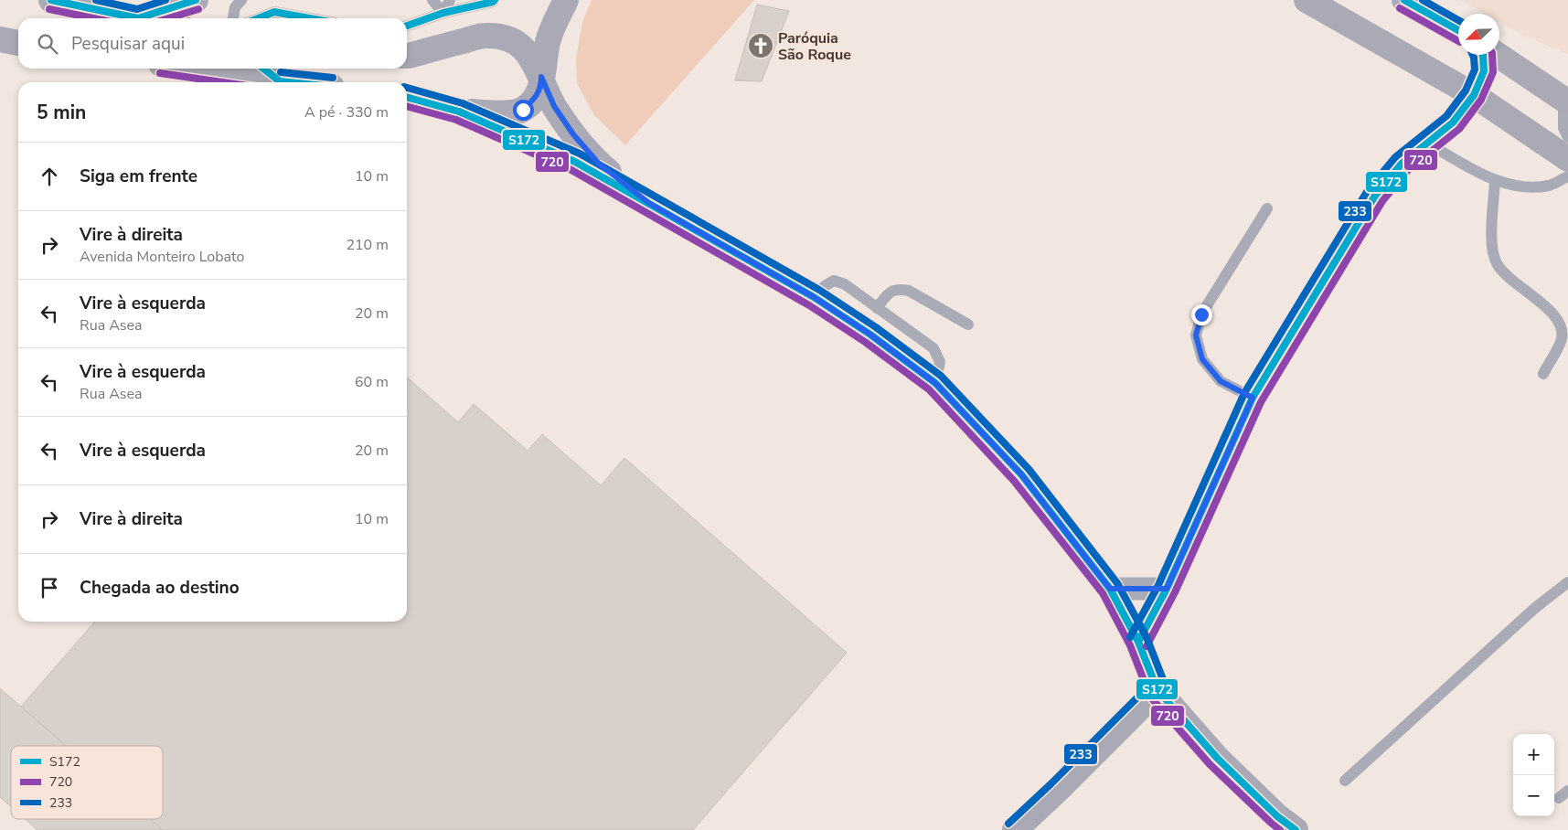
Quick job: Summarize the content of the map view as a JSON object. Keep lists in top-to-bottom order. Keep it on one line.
{"places":{"church":["Paróquia São Roque"]},"lines":["transit line S172","transit line 233","transit line 720"],"legend":["S172","720","233"],"north":"bottom left","page":{"search":"Pesquisar aqui","heading":["5 min","A pé · 330 m"],"list":[["Siga em frente","10 m"],["Vire à direita","Avenida Monteiro Lobato","210 m"],["Vire à esquerda","Rua Asea","20 m"],["Vire à esquerda","Rua Asea","60 m"],["Vire à esquerda","20 m"],["Vire à direita","10 m"],"Chegada ao destino"],"map_buttons":["+","−"]}}
